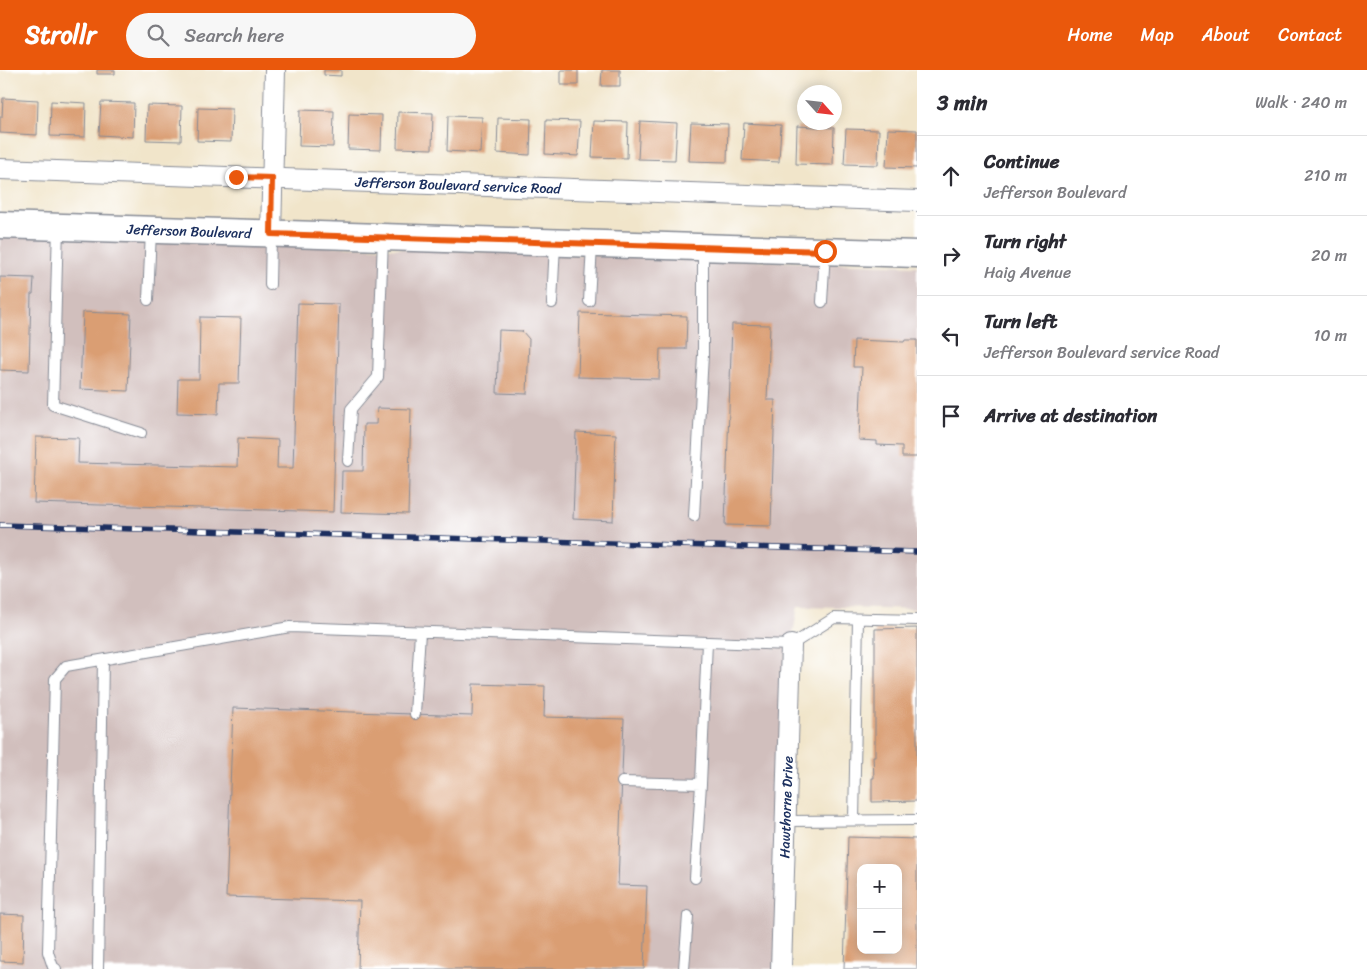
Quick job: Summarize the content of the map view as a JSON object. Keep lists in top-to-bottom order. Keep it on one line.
{"streets":{"street":["Jefferson Boulevard service Road","Jefferson Boulevard","Hawthorne Drive"]},"north":"bottom right","page":{"header":"Strollr","search":"Search here","nav":["Home","Map","About","Contact"],"heading":["3 min","Walk · 240 m"],"list":[["Continue","Jefferson Boulevard","210 m"],["Turn right","Haig Avenue","20 m"],["Turn left","Jefferson Boulevard service Road","10 m"],"Arrive at destination"],"map_buttons":["+","−"]}}
